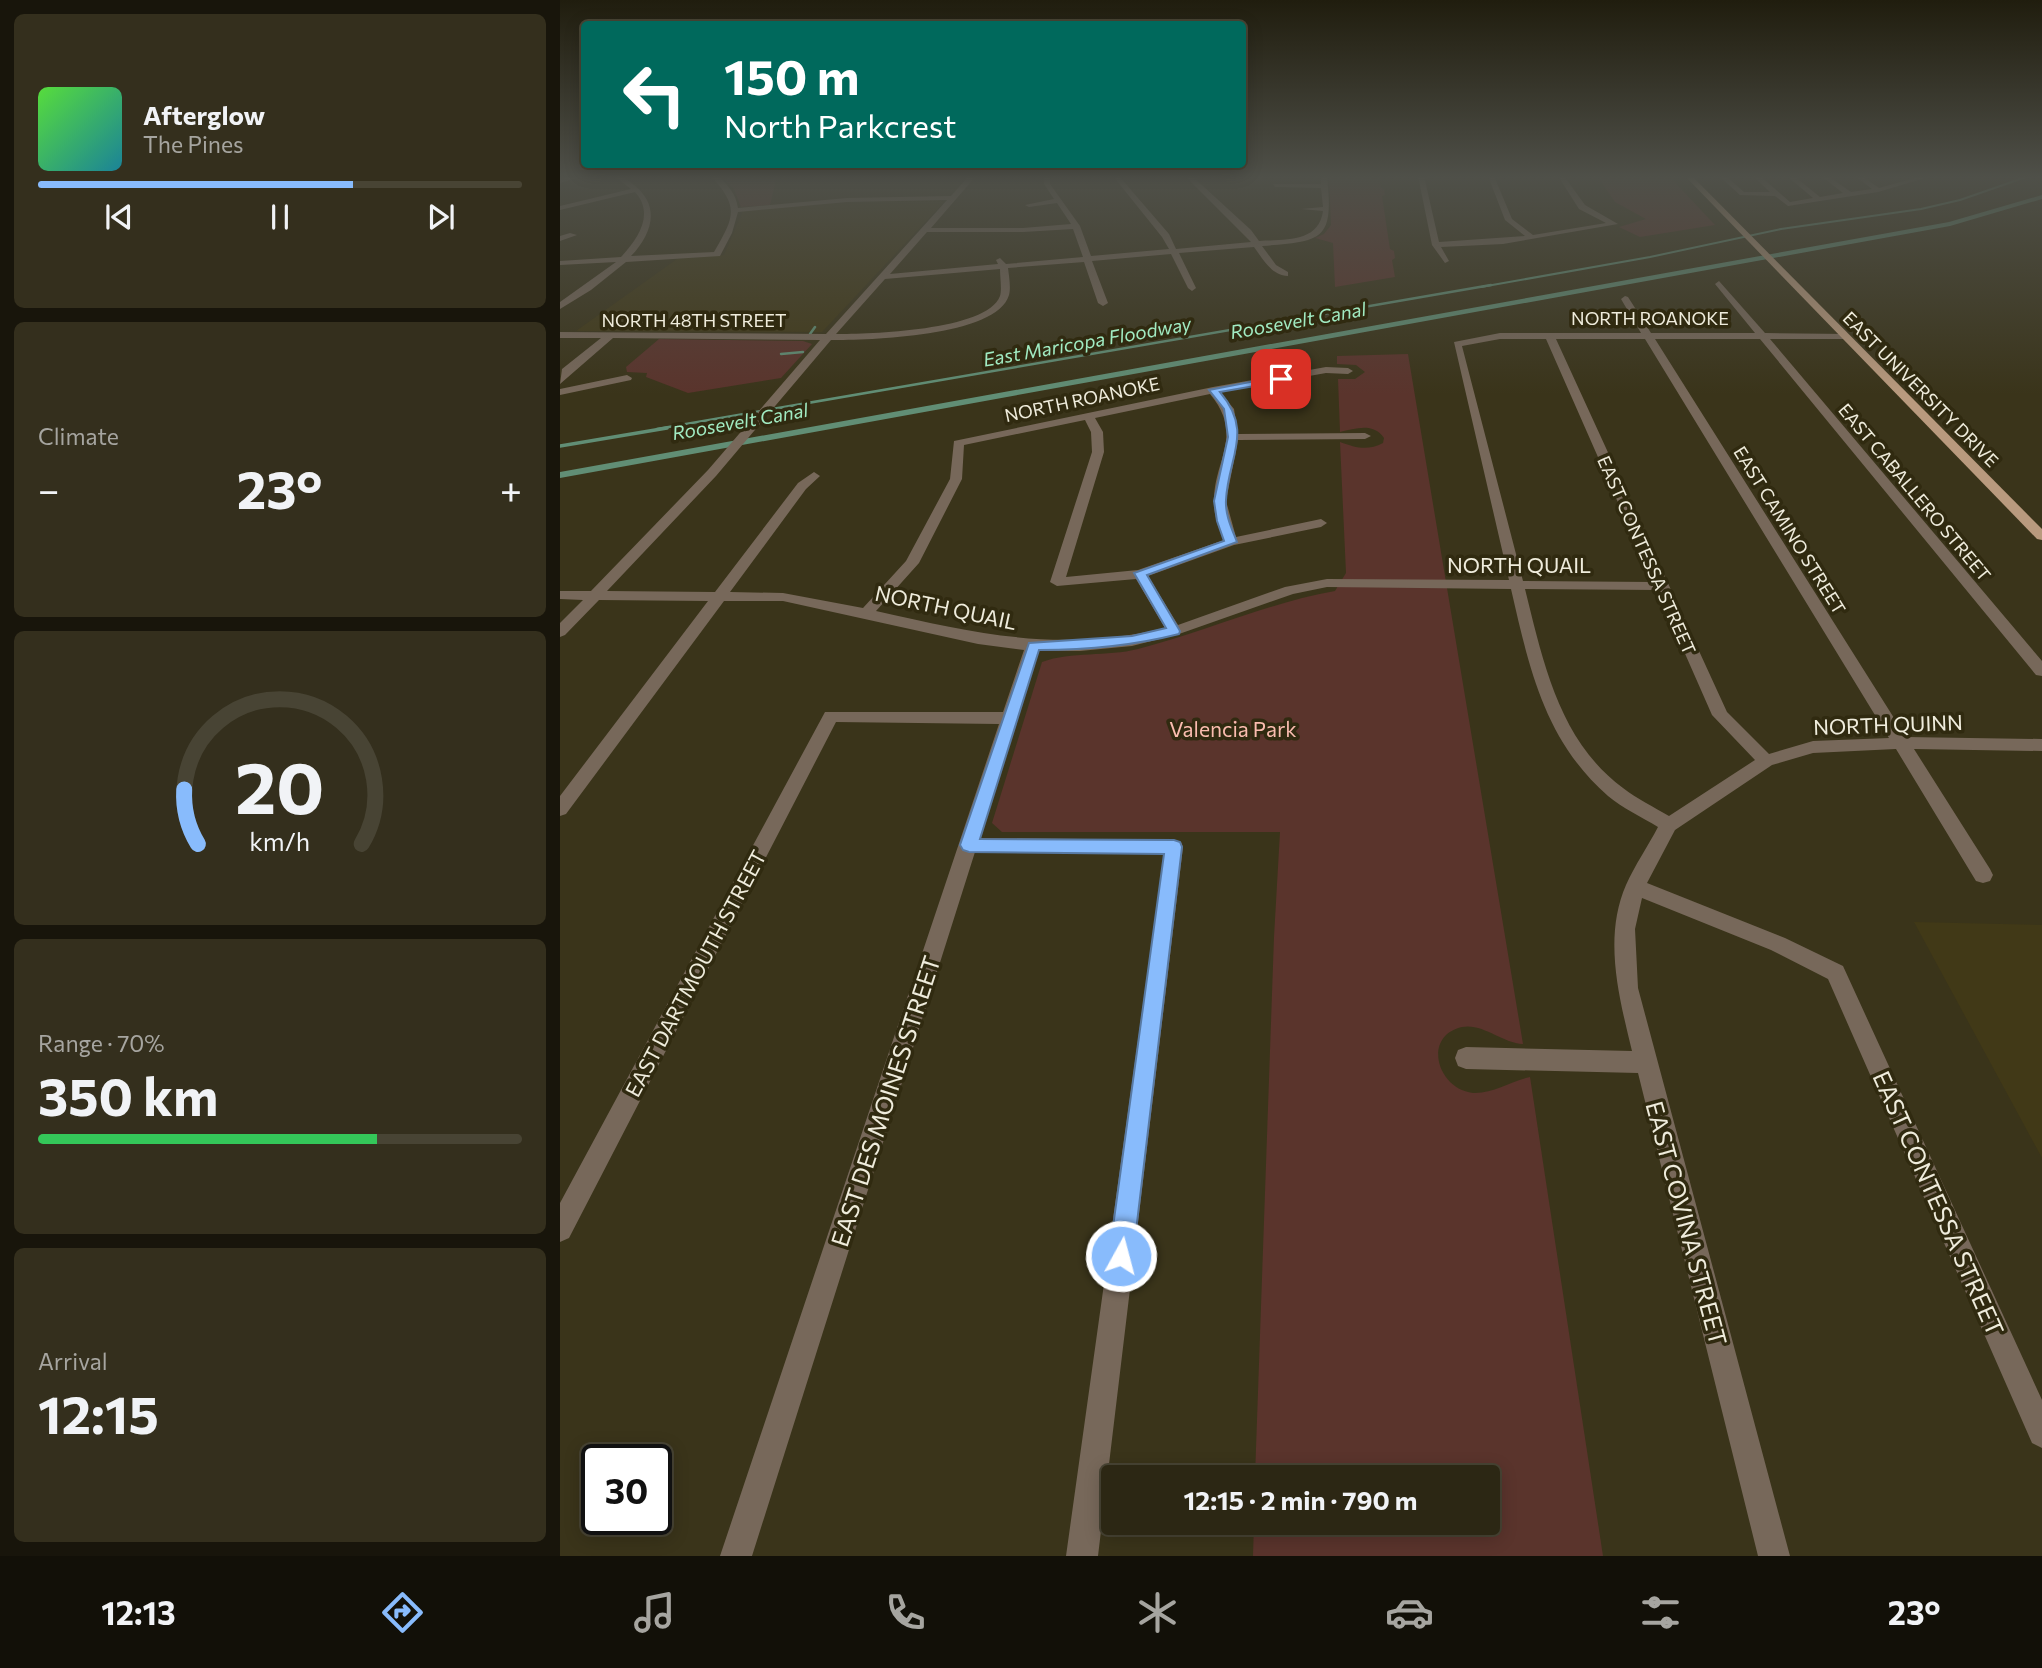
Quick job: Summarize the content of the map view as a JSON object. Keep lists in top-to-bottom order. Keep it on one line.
{"streets":{"main road":["EAST UNIVERSITY DRIVE"],"street":["NORTH ROANOKE","NORTH 48TH STREET","EAST CABALLERO STREET","EAST CAMINO STREET","EAST CONTESSA STREET","NORTH QUAIL","NORTH QUINN","EAST DARTMOUTH STREET","EAST DES MOINES STREET","EAST COVINA STREET"]},"crossings":[["NORTH ROANOKE","EAST UNIVERSITY DRIVE"],["NORTH ROANOKE","EAST CABALLERO STREET"],["NORTH ROANOKE","EAST CAMINO STREET"],["NORTH ROANOKE","EAST CONTESSA STREET"],["NORTH ROANOKE","NORTH QUAIL"],["EAST CAMINO STREET","NORTH QUINN"],["EAST CONTESSA STREET","NORTH QUAIL"],["EAST CONTESSA STREET","NORTH QUINN"],["EAST CONTESSA STREET","EAST COVINA STREET"],["NORTH QUAIL","EAST DES MOINES STREET"],["NORTH QUINN","EAST COVINA STREET"],["EAST DARTMOUTH STREET","EAST DES MOINES STREET"]],"water":["Roosevelt Canal","East Maricopa Floodway"],"parks":["Valencia Park"],"page":{"turn":["150 m","North Parkcrest"],"song":["Afterglow","The Pines"],"tile":["Climate",["Range · 70%","350 km"],["Arrival","12:15"]],"heat":["−","23°","+"],"limit":"30","trip":"12:15 · 2 min · 790 m","tabs":["12:13","23°"],"gauge":["20","km/h"]}}
